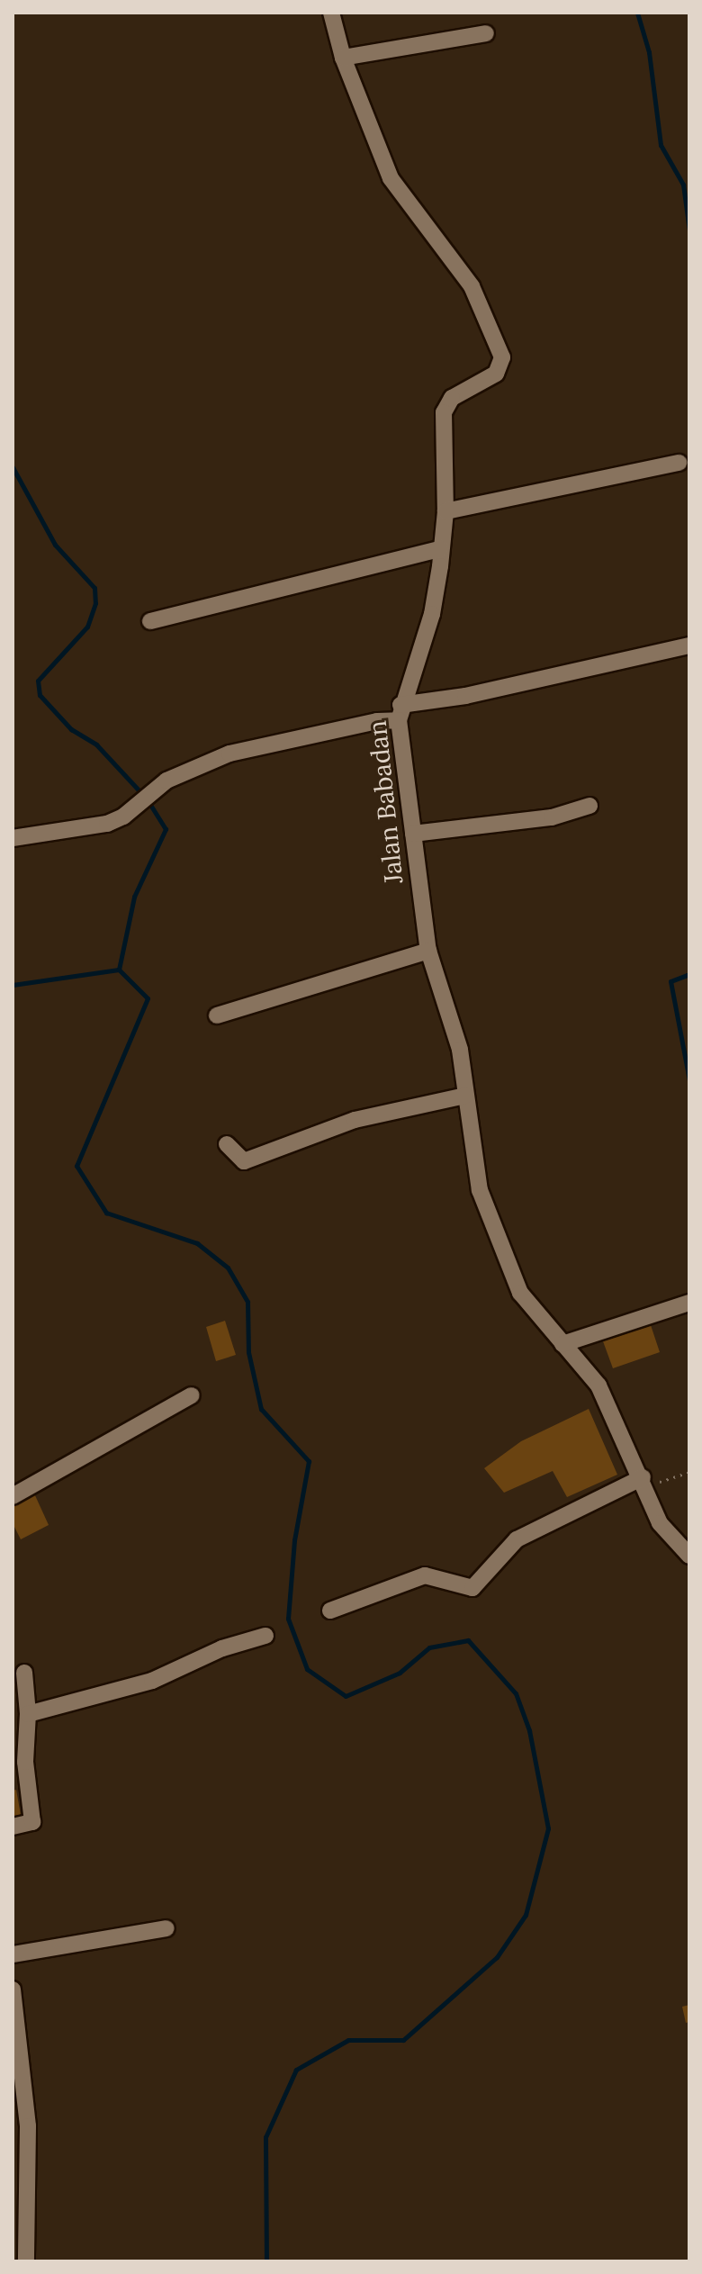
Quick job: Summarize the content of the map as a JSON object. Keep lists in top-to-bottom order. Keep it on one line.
{"streets":{"street":["Jalan Babadan"]}}
